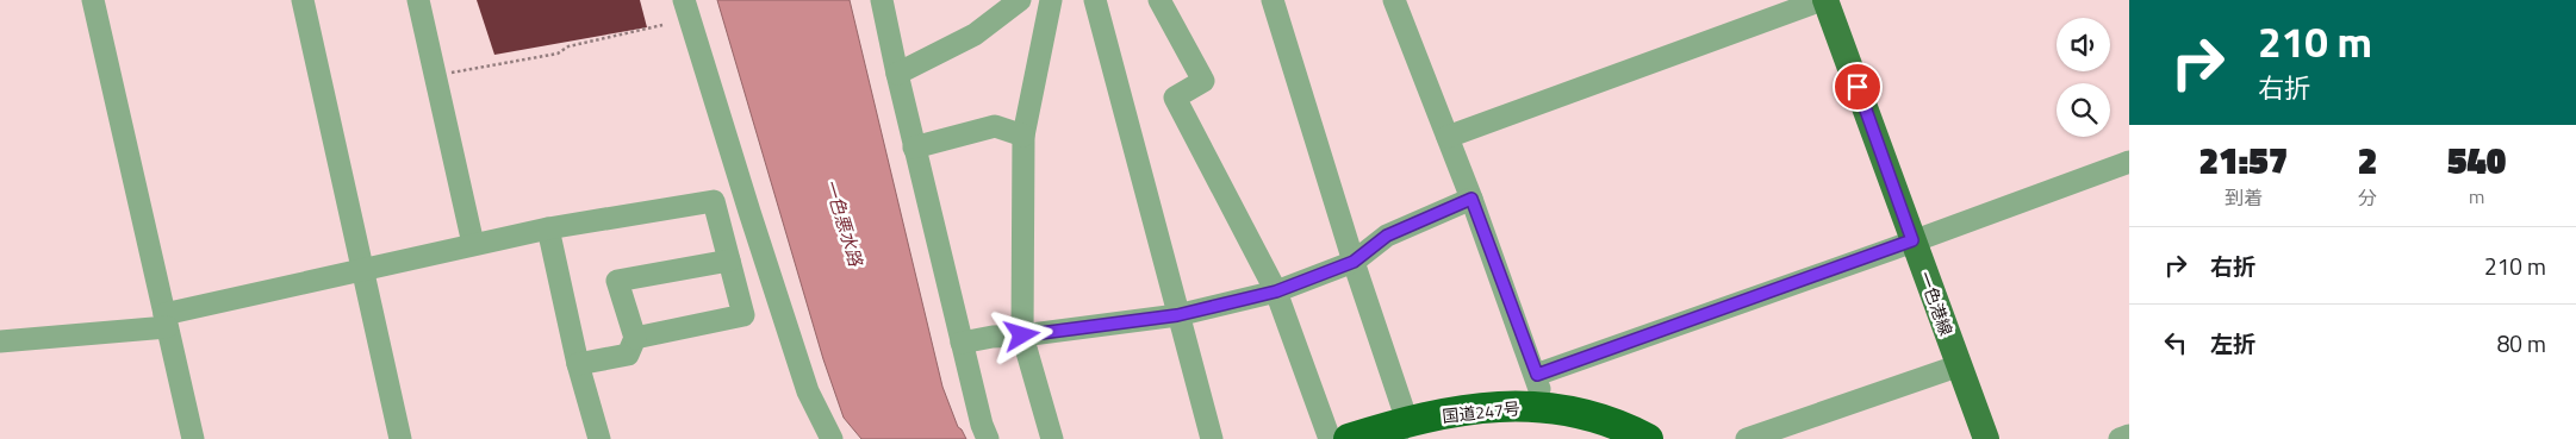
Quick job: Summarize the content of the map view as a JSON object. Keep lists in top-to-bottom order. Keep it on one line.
{"streets":{"highway":["国道247号"],"main road":["一色港線"]},"water":["一色悪水路"],"page":{"turn":["210 m","右折"],"eta":["21:57","到着","2","分","540","m"],"list":[{"name":"右折","value":"210 m"},{"name":"左折","value":"80 m"}]}}
